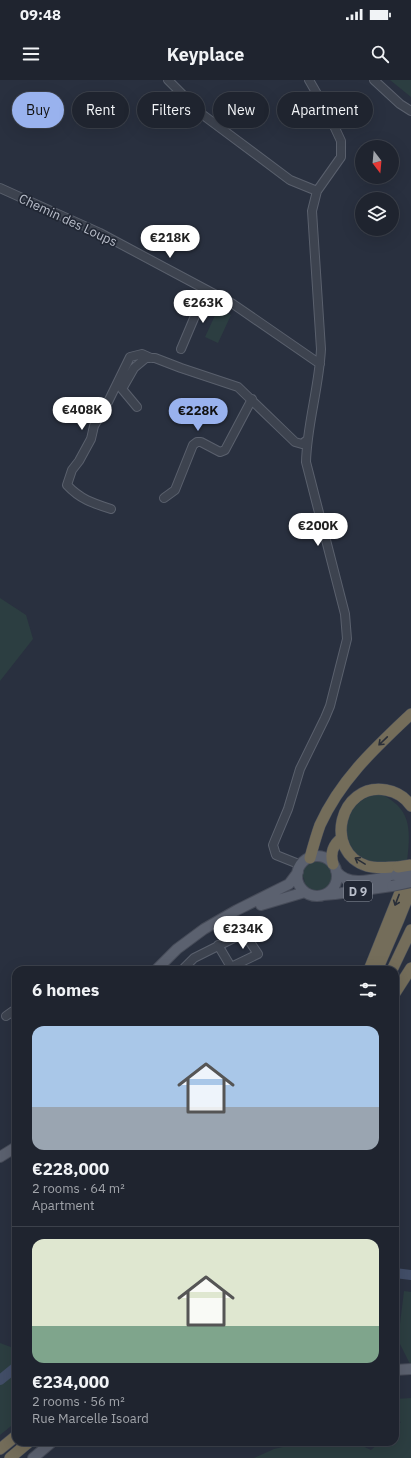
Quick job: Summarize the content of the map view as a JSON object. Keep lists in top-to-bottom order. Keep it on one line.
{"streets":{"main road":["D 9"],"street":["Chemin des Loups"]},"north":"bottom","page":{"status":"09:48","header":"Keyplace","chip":["Buy","Rent","Filters","New","Apartment"],"price":["€218K","€263K","€408K","€228K","€200K","€234K"],"heading":"6 homes","list":[{"name":"€228,000","note":"2 rooms · 64 m² · Apartment"},{"name":"€234,000","note":"2 rooms · 56 m² · Rue Marcelle Isoard"}]}}
